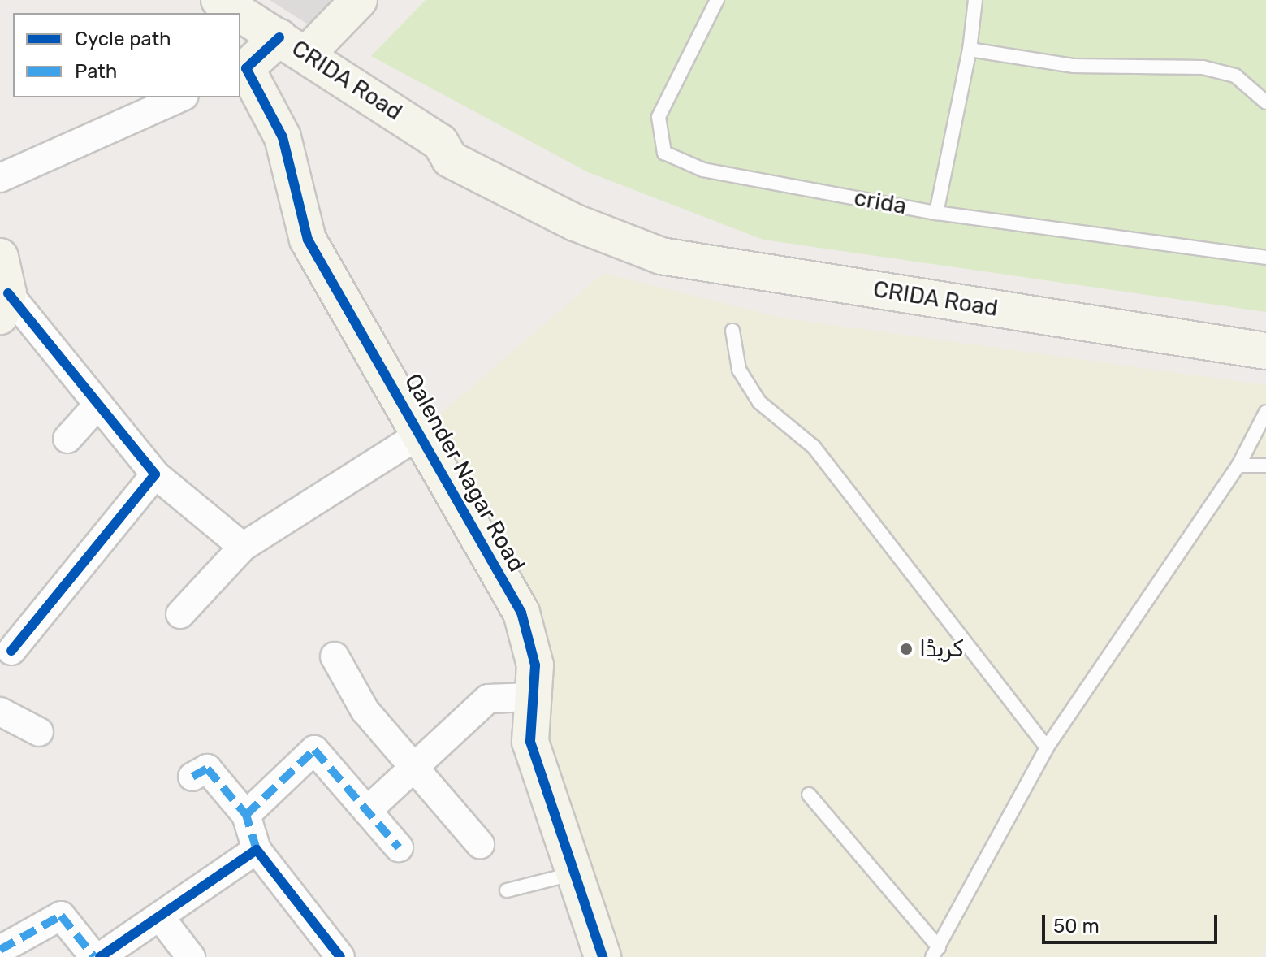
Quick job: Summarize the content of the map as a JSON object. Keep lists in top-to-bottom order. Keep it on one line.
{"streets":{"main road":["CRIDA Road","Qalender Nagar Road"],"lane":["crida"]},"crossings":[["CRIDA Road","Qalender Nagar Road"]],"places":["کریڈا"],"legend":["Cycle path","Path"],"scale_bar":"50 m"}
